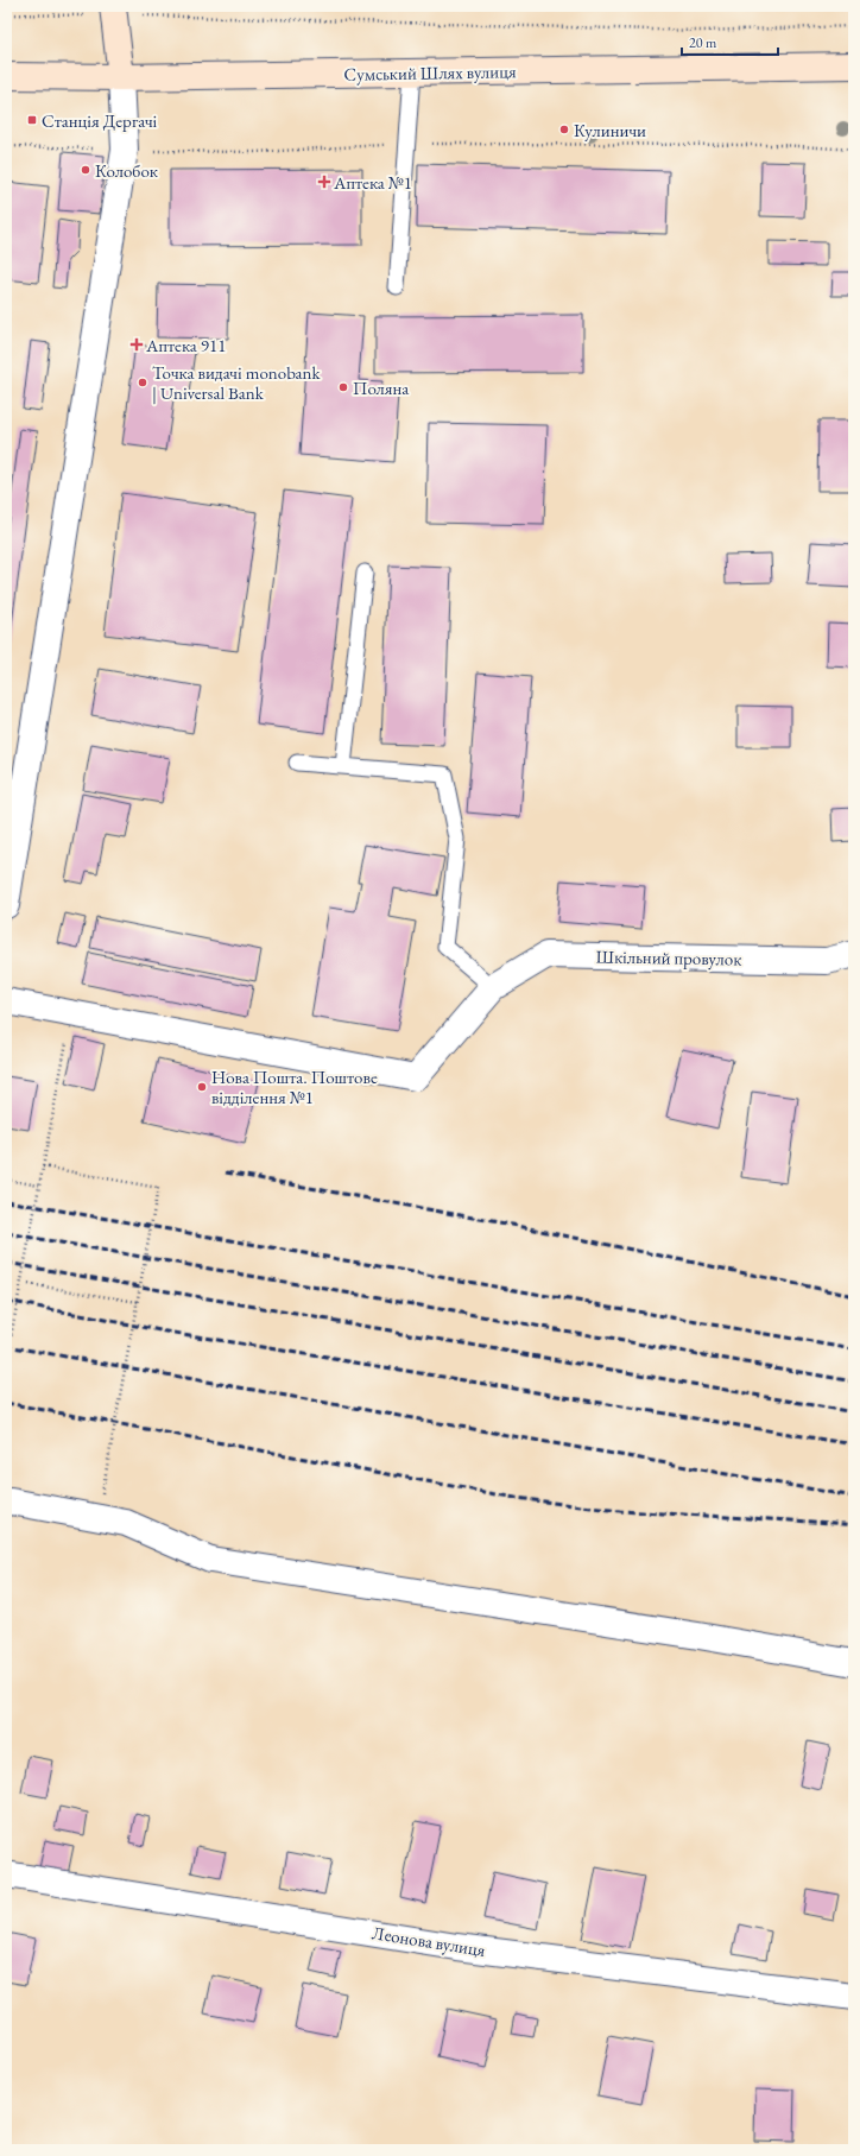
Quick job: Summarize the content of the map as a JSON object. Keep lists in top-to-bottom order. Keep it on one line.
{"streets":{"main road":["Сумський Шлях вулиця"],"street":["Шкільний провулок","Леонова вулиця"]},"places":{"transit":["Станція Дергачі"],"other":["Кулиничи","Колобок","Точка видачі monobank | Universal Bank","Поляна","Нова Пошта. Поштове відділення №1"],"health":["Аптека №1","Аптека 911"]},"scale_bar":"20 m"}
